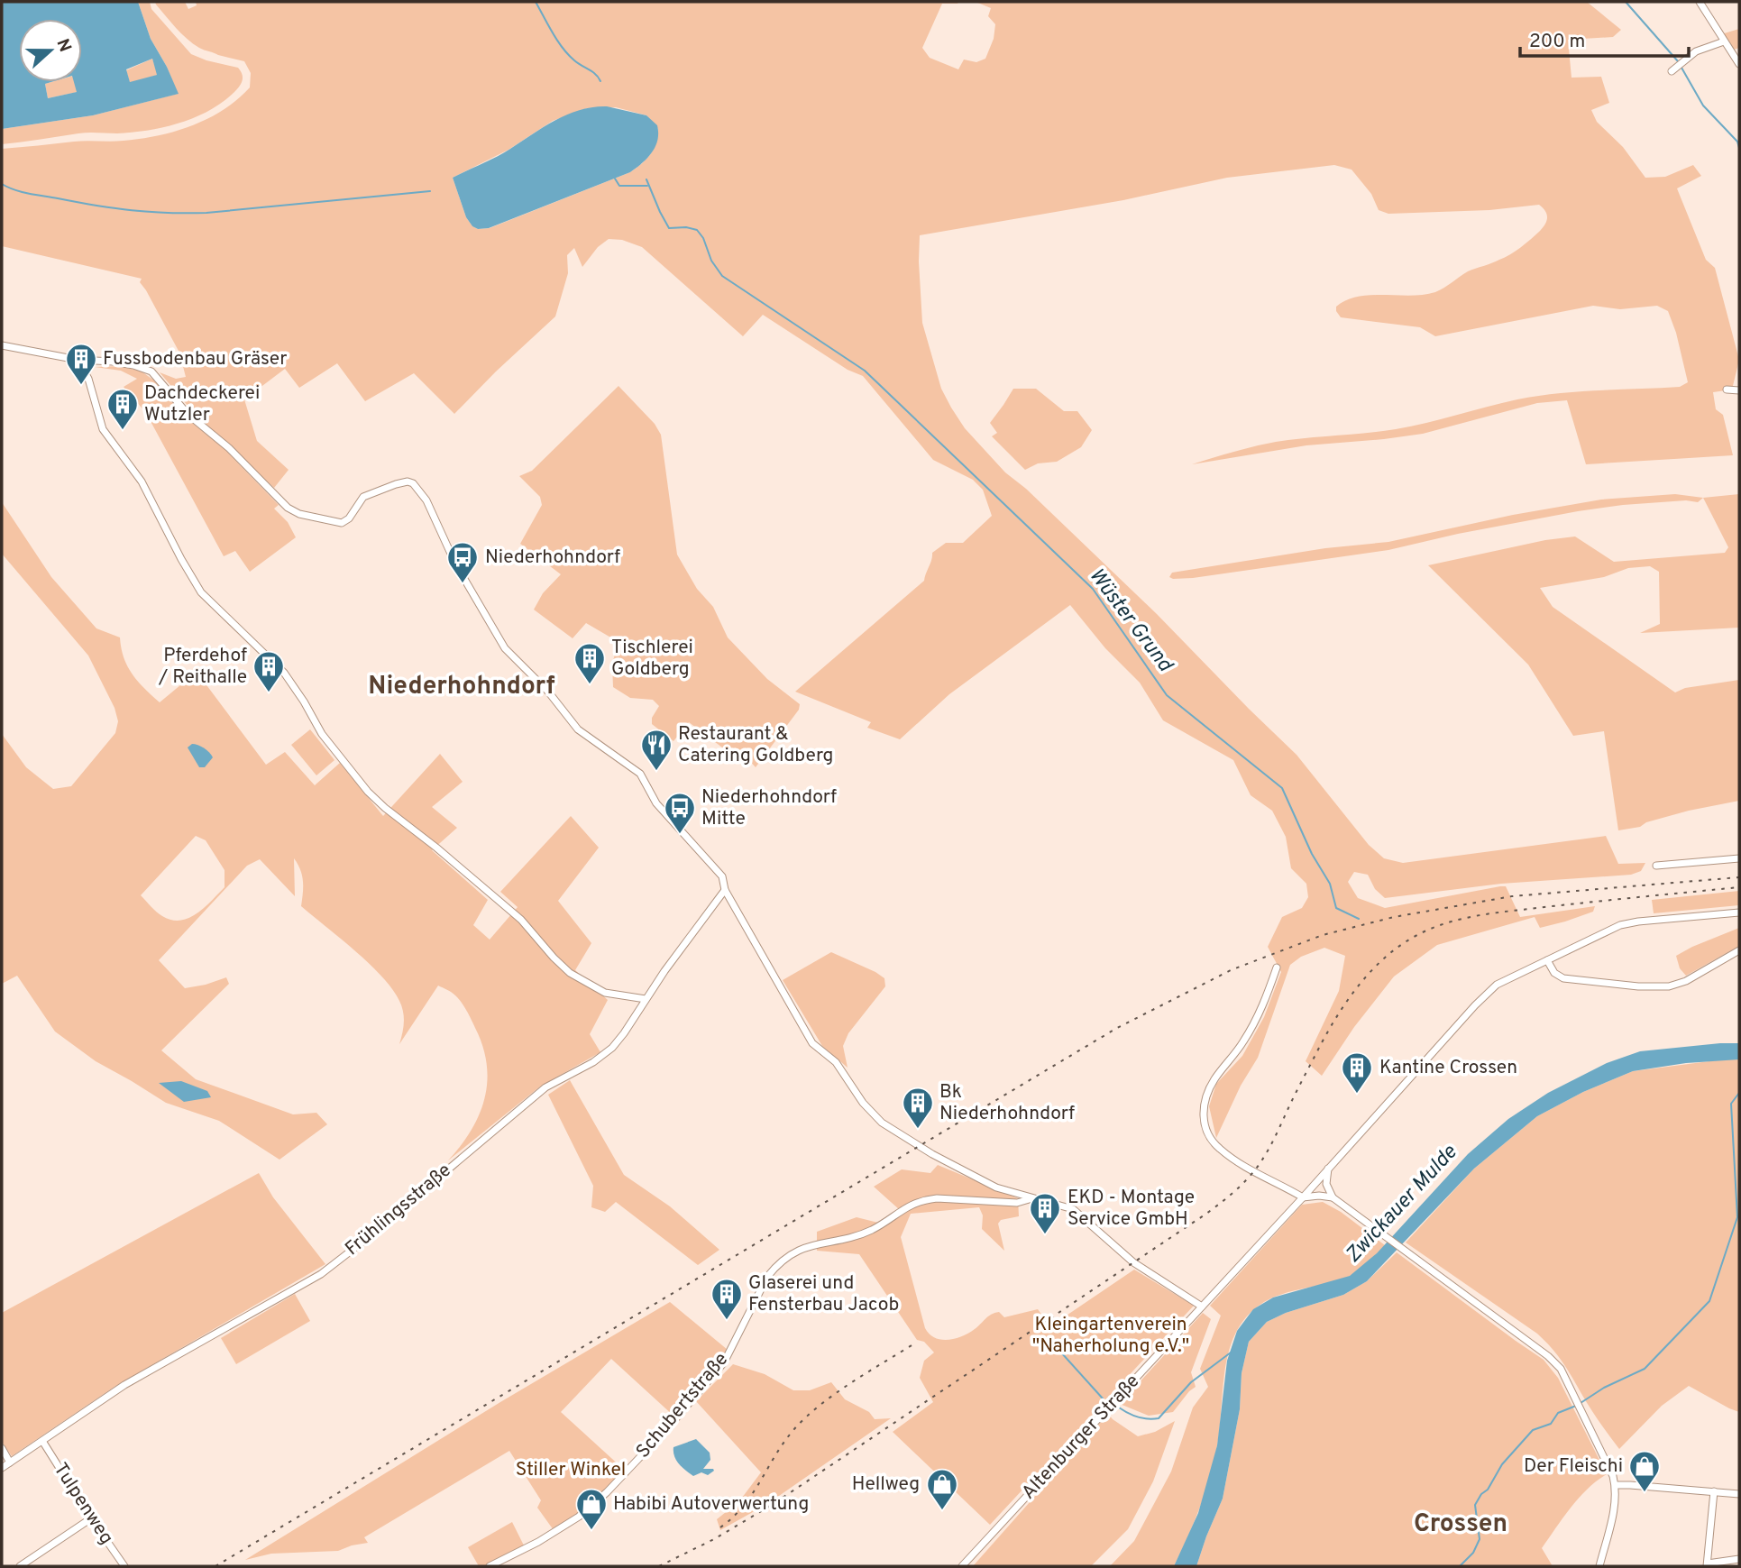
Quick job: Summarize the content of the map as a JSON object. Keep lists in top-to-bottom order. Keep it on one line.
{"streets":{"street":["Frühlingsstraße","Schubertstraße","Altenburger Straße","Tulpenweg"]},"crossings":[["Frühlingsstraße","Tulpenweg"]],"districts":["Niederhohndorf","Crossen"],"water":["Wüster Grund","Zwickauer Mulde"],"parks":["Kleingartenverein \"Naherholung e.V.\"","Stiller Winkel"],"places":{"building":["Fussbodenbau Gräser","Dachdeckerei Wutzler","Tischlerei Goldberg","Pferdehof / Reithalle","Kantine Crossen","Bk Niederhohndorf","EKD - Montage Service GmbH","Glaserei und Fensterbau Jacob"],"bus stop":["Niederhohndorf","Niederhohndorf Mitte"],"restaurant":["Restaurant & Catering Goldberg"],"shop":["Der Fleischi","Hellweg","Habibi Autoverwertung"]},"scale_bar":"200 m","north":"right"}
